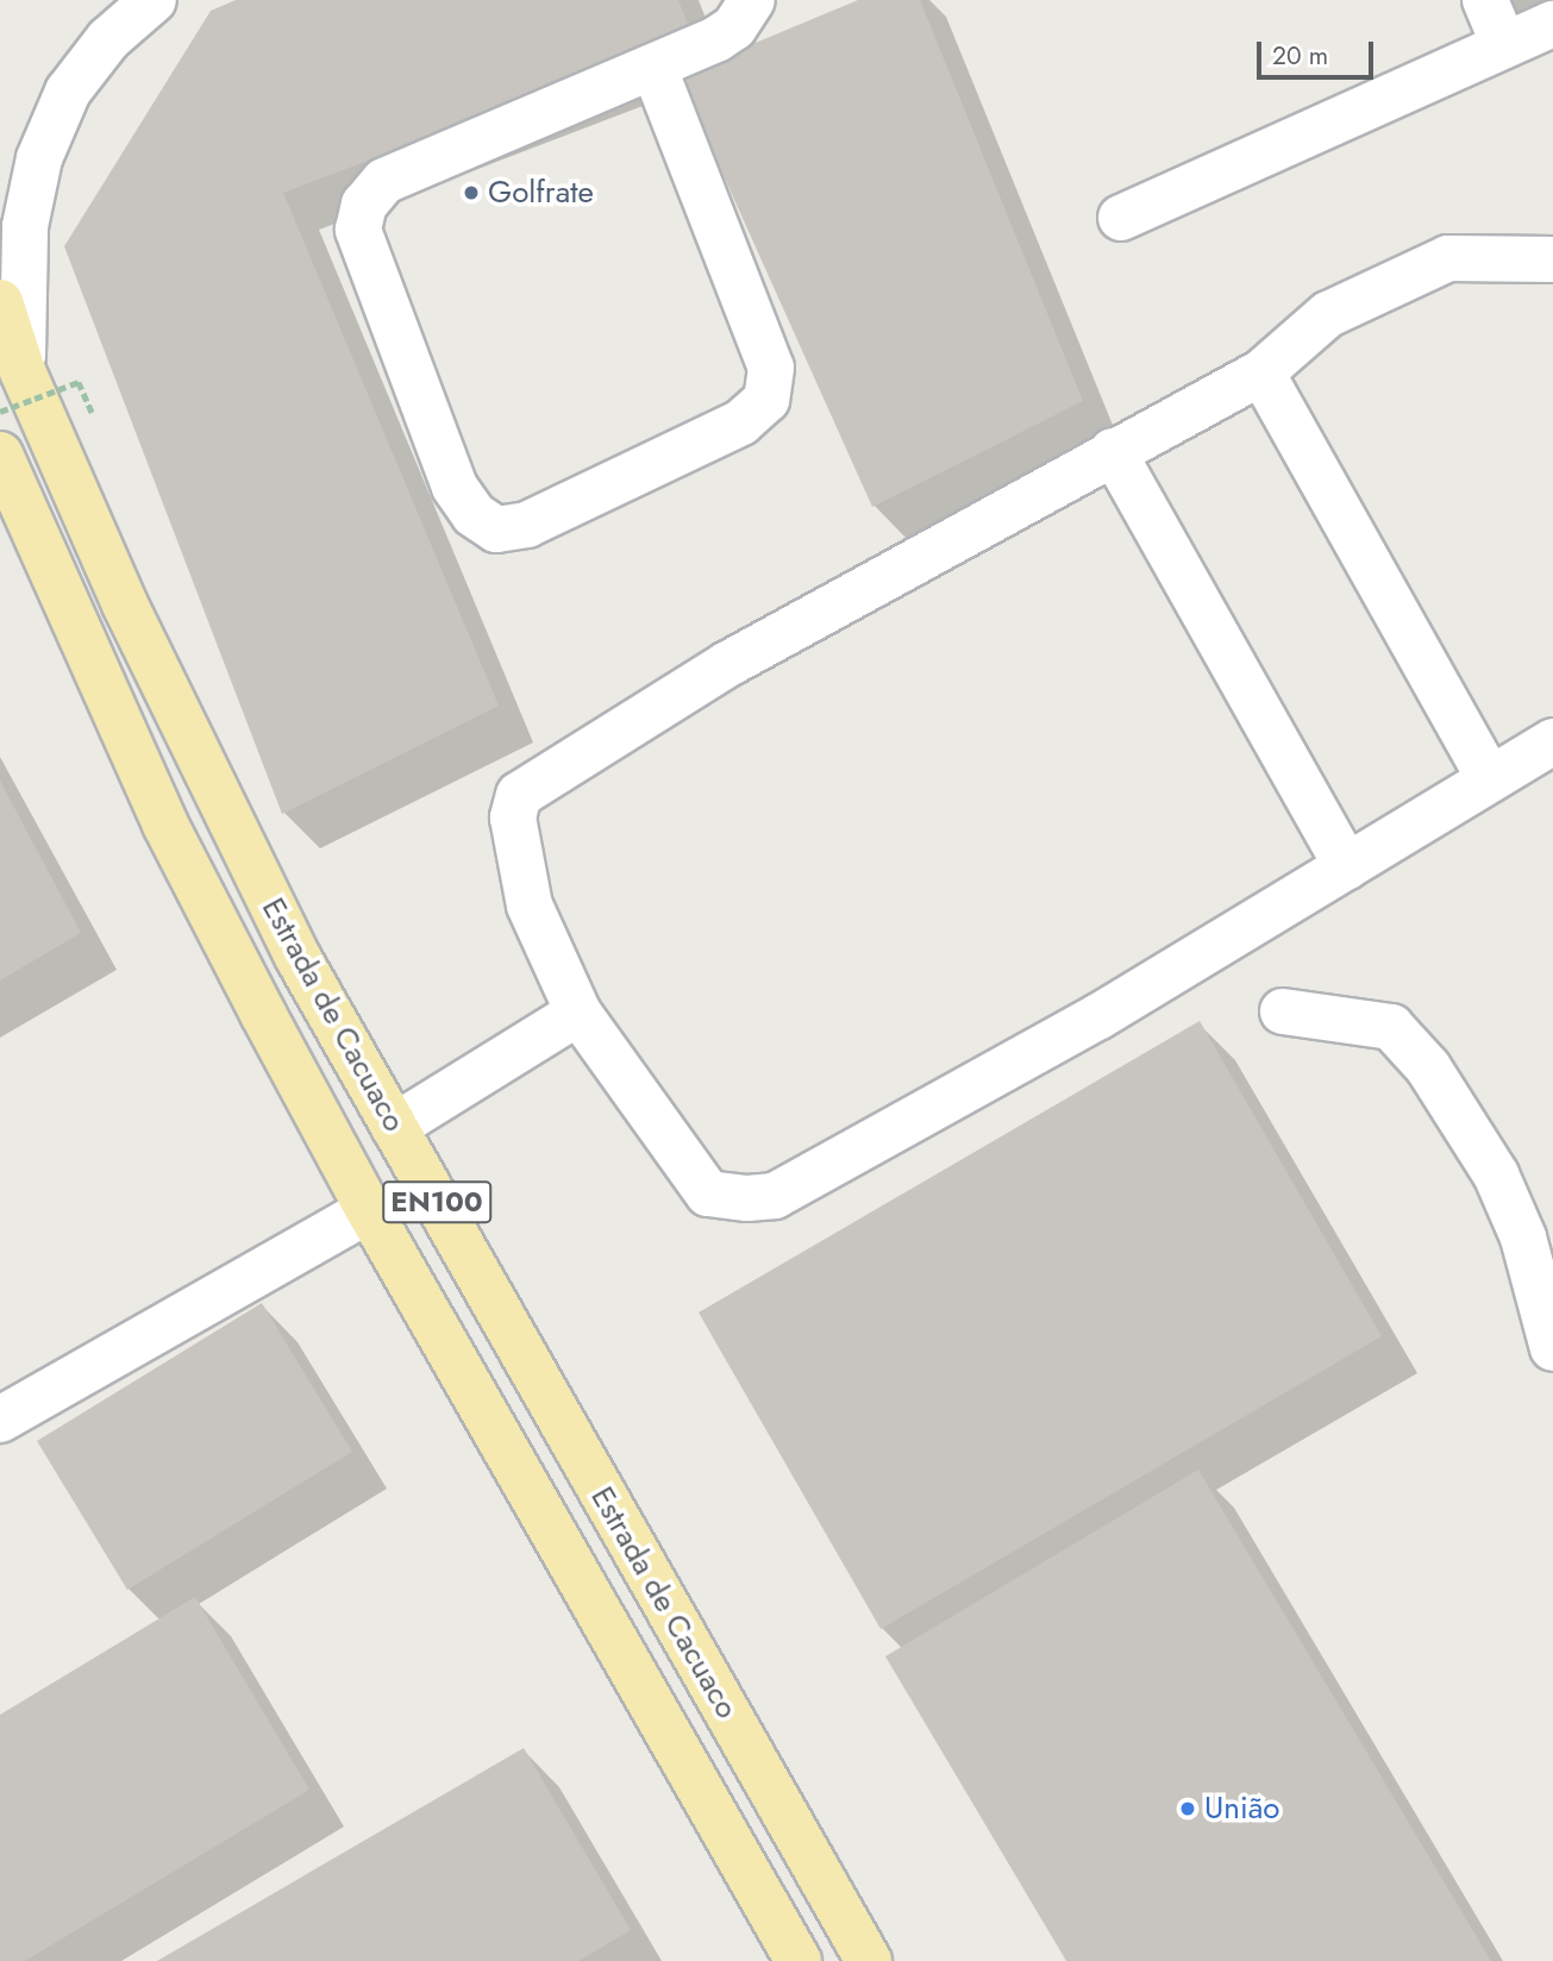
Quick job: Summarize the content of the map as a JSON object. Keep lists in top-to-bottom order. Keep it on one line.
{"streets":{"main road":["Estrada de Cacuaco","EN100"]},"places":["Golfrate","União"],"scale_bar":"20 m"}
